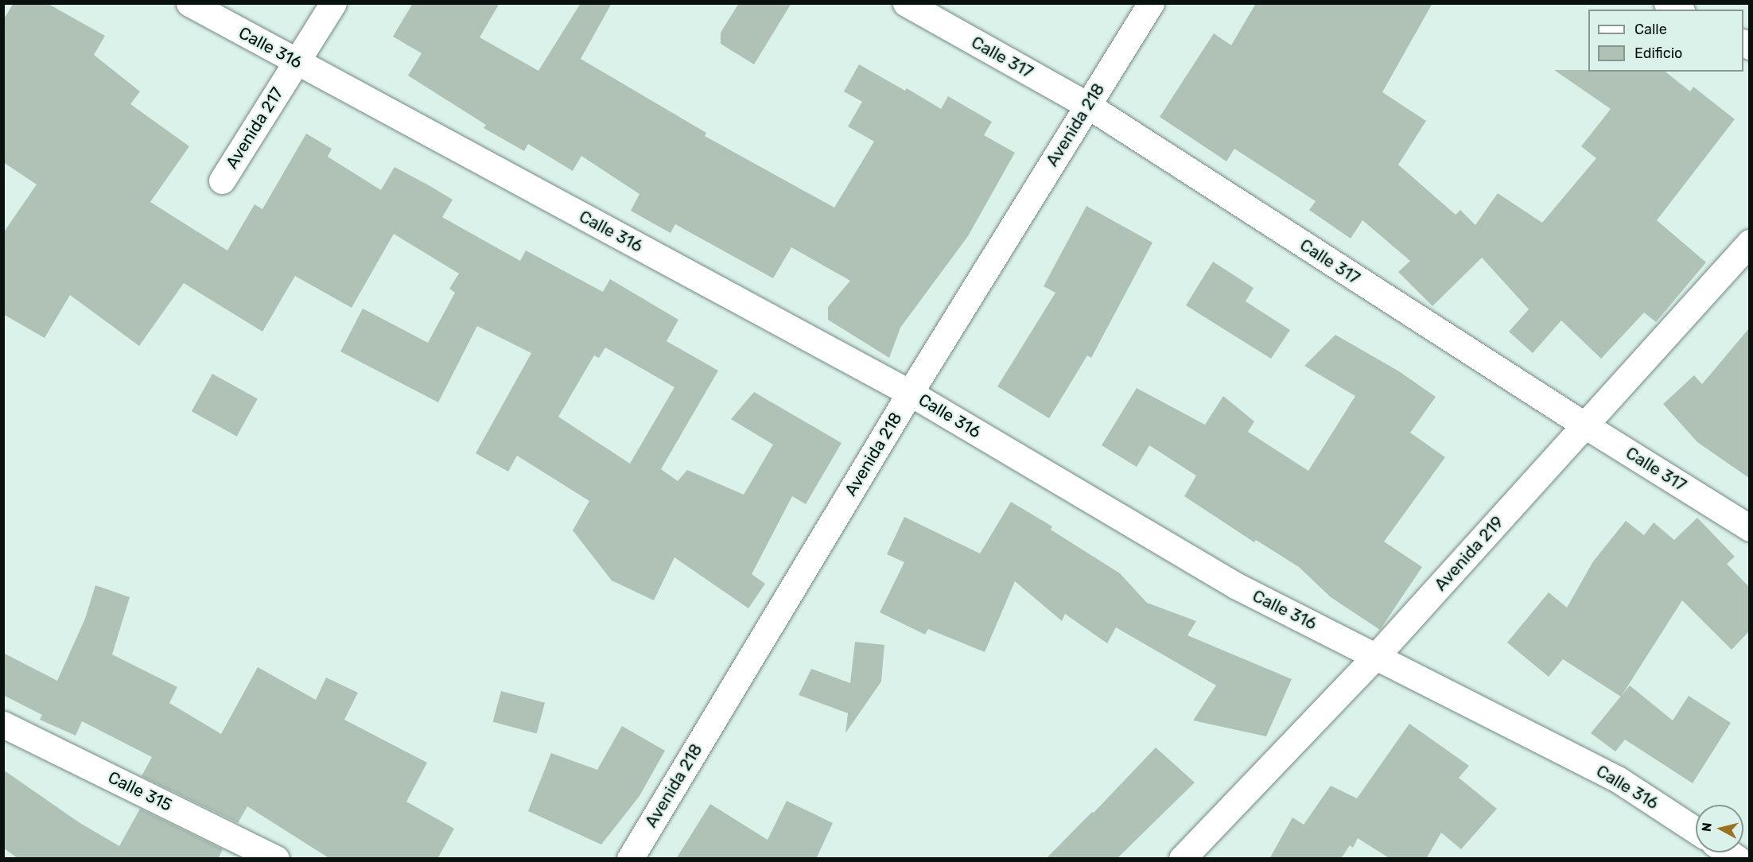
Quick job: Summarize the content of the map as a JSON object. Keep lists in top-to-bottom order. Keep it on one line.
{"streets":{"street":["Calle 316","Calle 317","Avenida 218","Avenida 217","Avenida 219","Calle 315"]},"crossings":[["Calle 316","Avenida 218"],["Calle 316","Avenida 217"],["Calle 316","Avenida 219"],["Calle 317","Avenida 218"],["Calle 317","Avenida 219"]],"legend":["Calle","Edificio"],"north":"left"}
